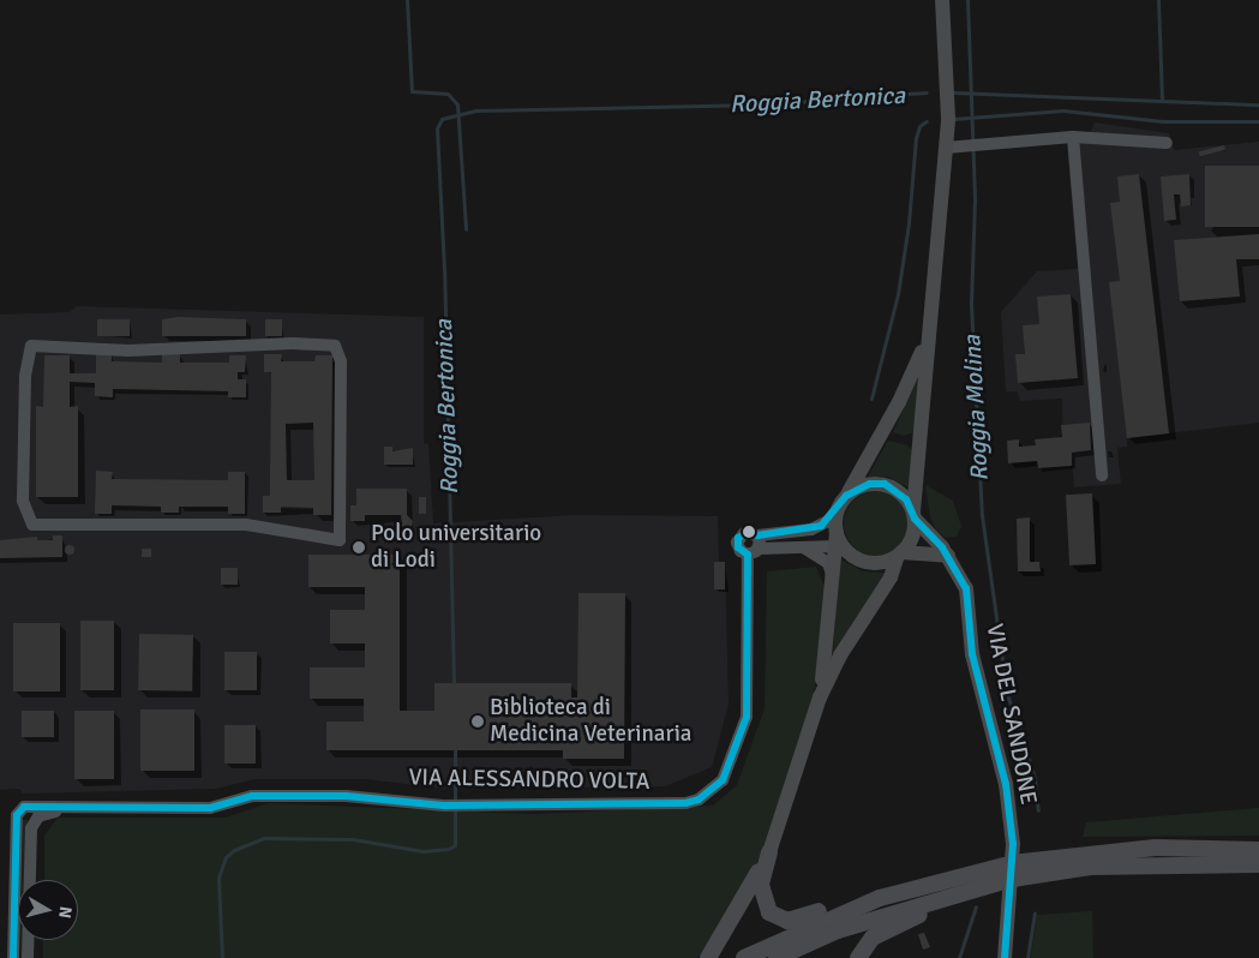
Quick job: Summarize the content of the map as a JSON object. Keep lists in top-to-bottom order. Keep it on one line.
{"streets":{"main road":["VIA DEL SANDONE"],"street":["VIA ALESSANDRO VOLTA"]},"water":["Roggia Bertonica","Roggia Molina"],"places":["Polo universitario di Lodi","Biblioteca di Medicina Veterinaria"],"north":"right"}
